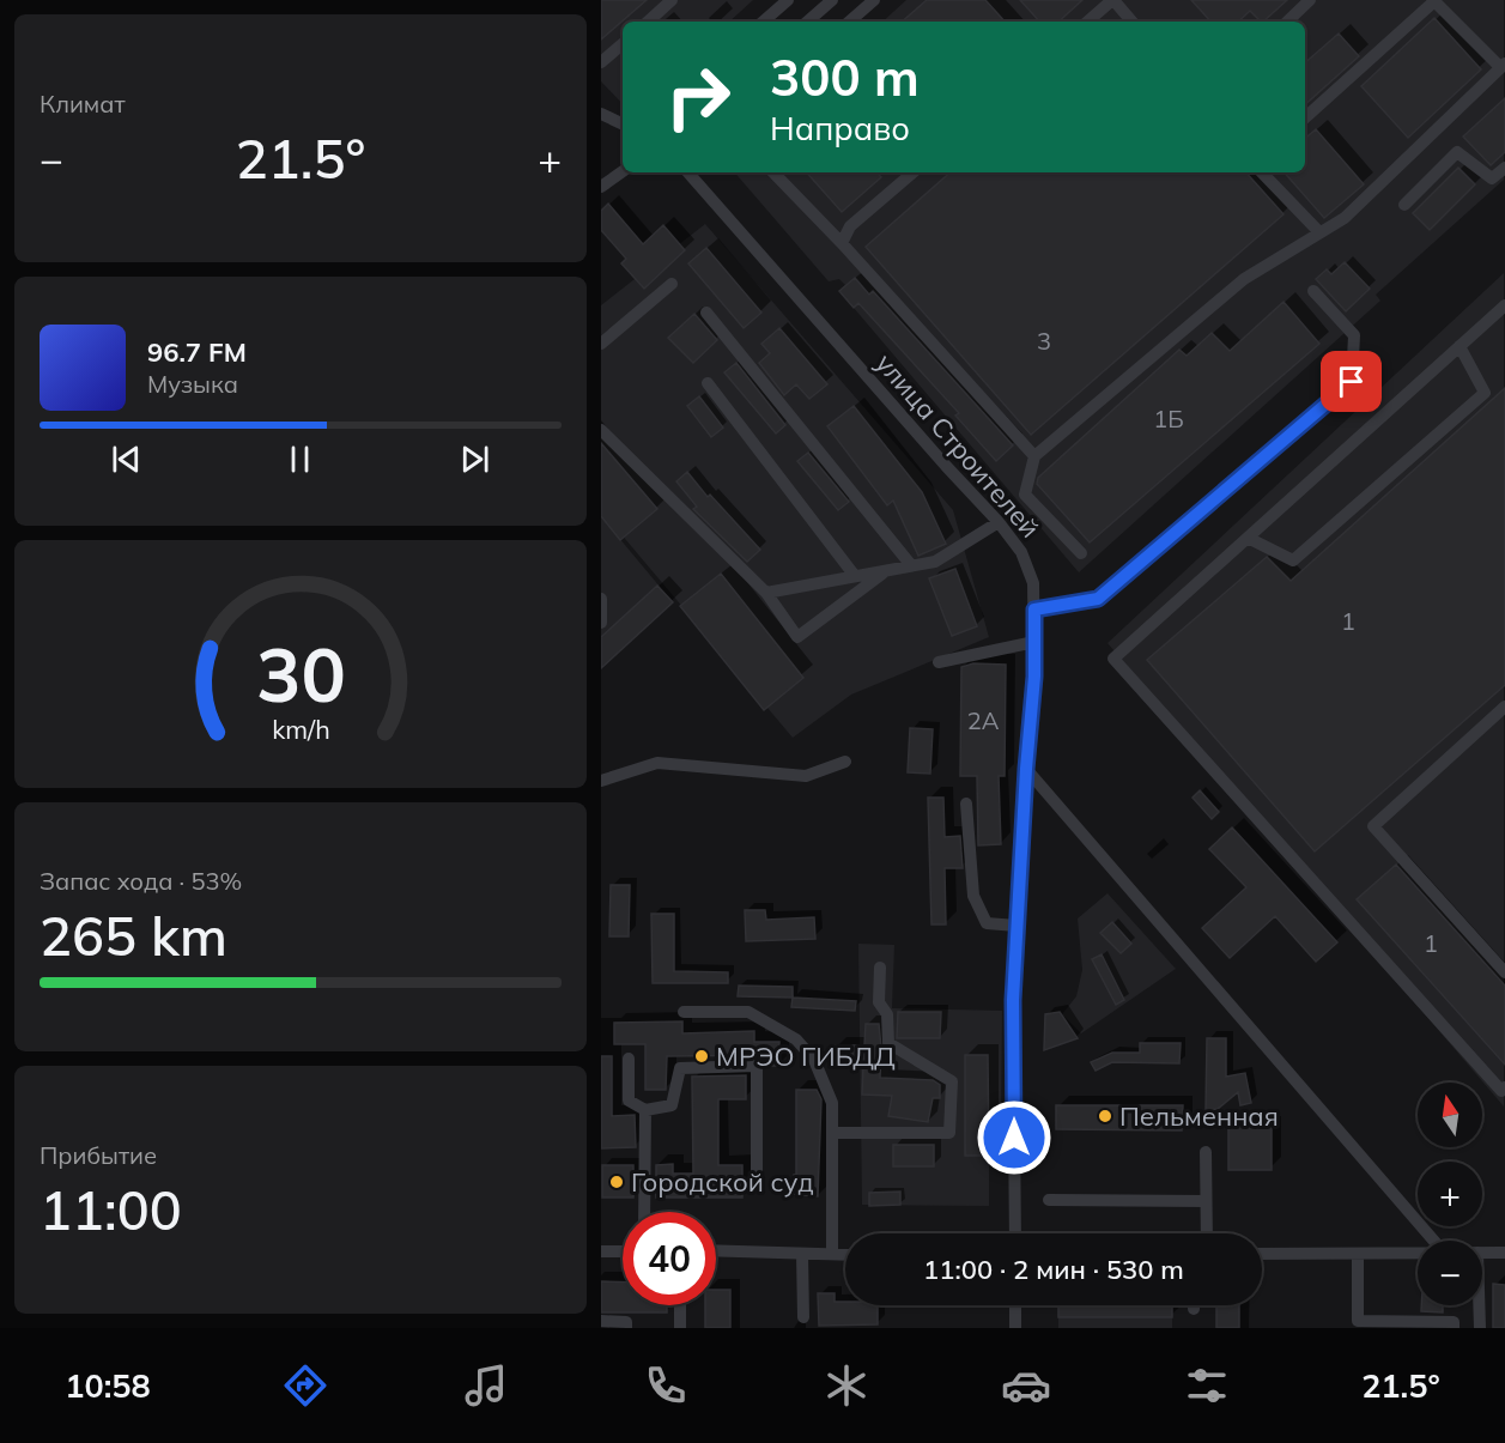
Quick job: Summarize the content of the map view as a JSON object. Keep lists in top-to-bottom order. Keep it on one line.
{"streets":{"street":["улица Строителей"]},"places":["МРЭО ГИБДД","Пельменная","Городской суд"],"house_numbers":["3","1Б","1","2А","1"],"north":"top","page":{"tile":["Климат",["Запас хода · 53%","265 km"],["Прибытие","11:00"]],"turn":["300 m","Направо"],"heat":["−","21.5°","+"],"song":["96.7 FM","Музыка"],"map_buttons":["+","−"],"limit":"40","trip":"11:00 · 2 мин · 530 m","tabs":["10:58","21.5°"],"gauge":["30","km/h"]}}
